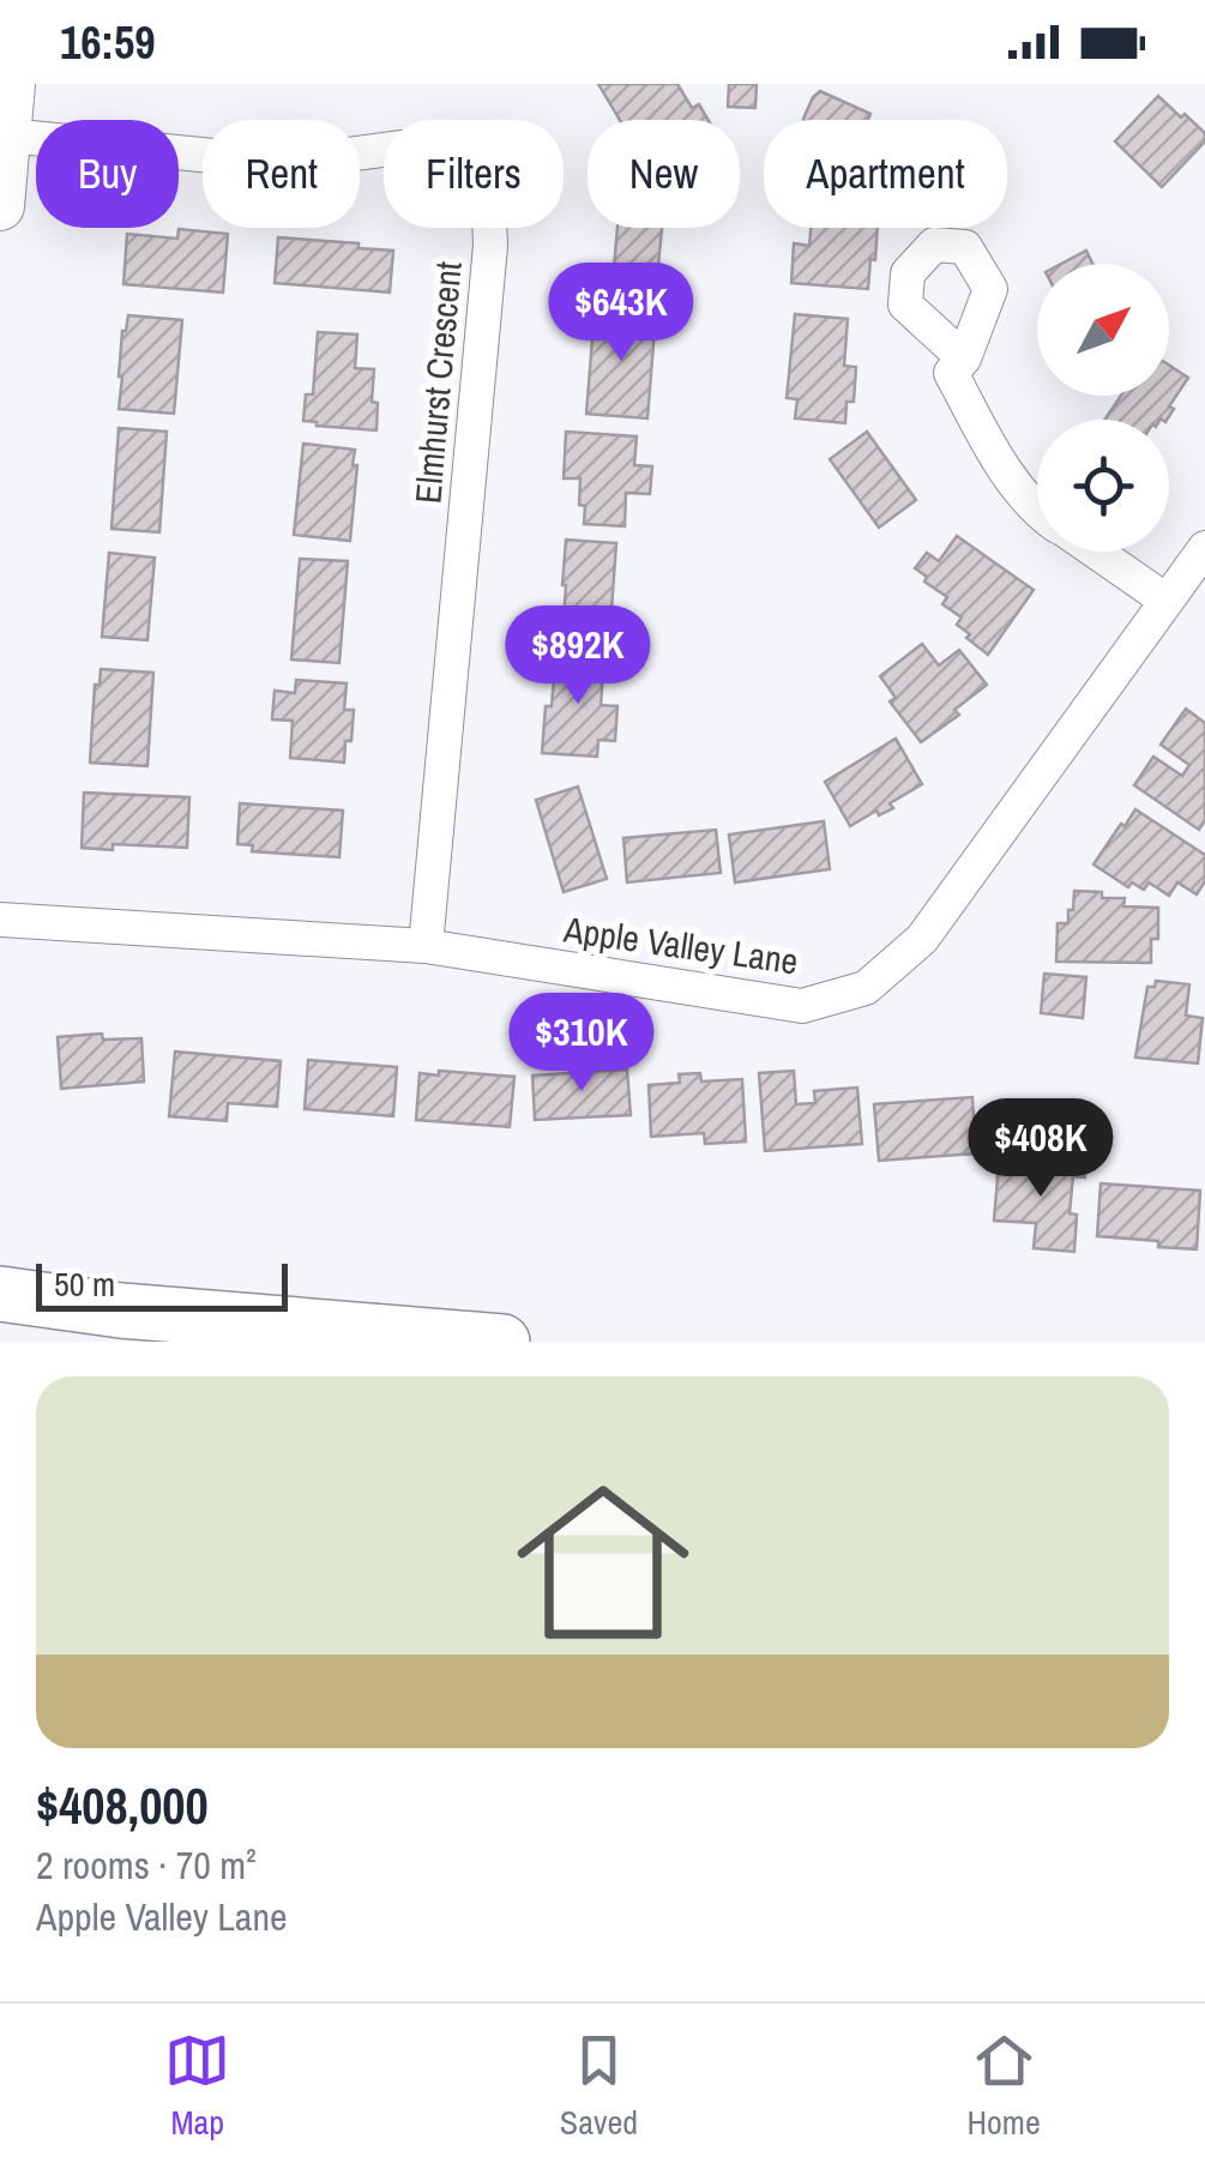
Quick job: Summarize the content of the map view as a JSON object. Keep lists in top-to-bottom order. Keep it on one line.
{"streets":{"street":["Elmhurst Crescent","Apple Valley Lane"]},"crossings":[["Elmhurst Crescent","Apple Valley Lane"]],"scale_bar":"50 m","north":"top right","page":{"status":"16:59","chip":["Buy","Rent","Filters","New","Apartment"],"price":["$643K","$892K","$310K","$408K"],"scale":"50 m","list":[{"name":"$408,000","note":"2 rooms · 70 m² · Apple Valley Lane"}],"tabs":["Map","Saved","Home"]}}
